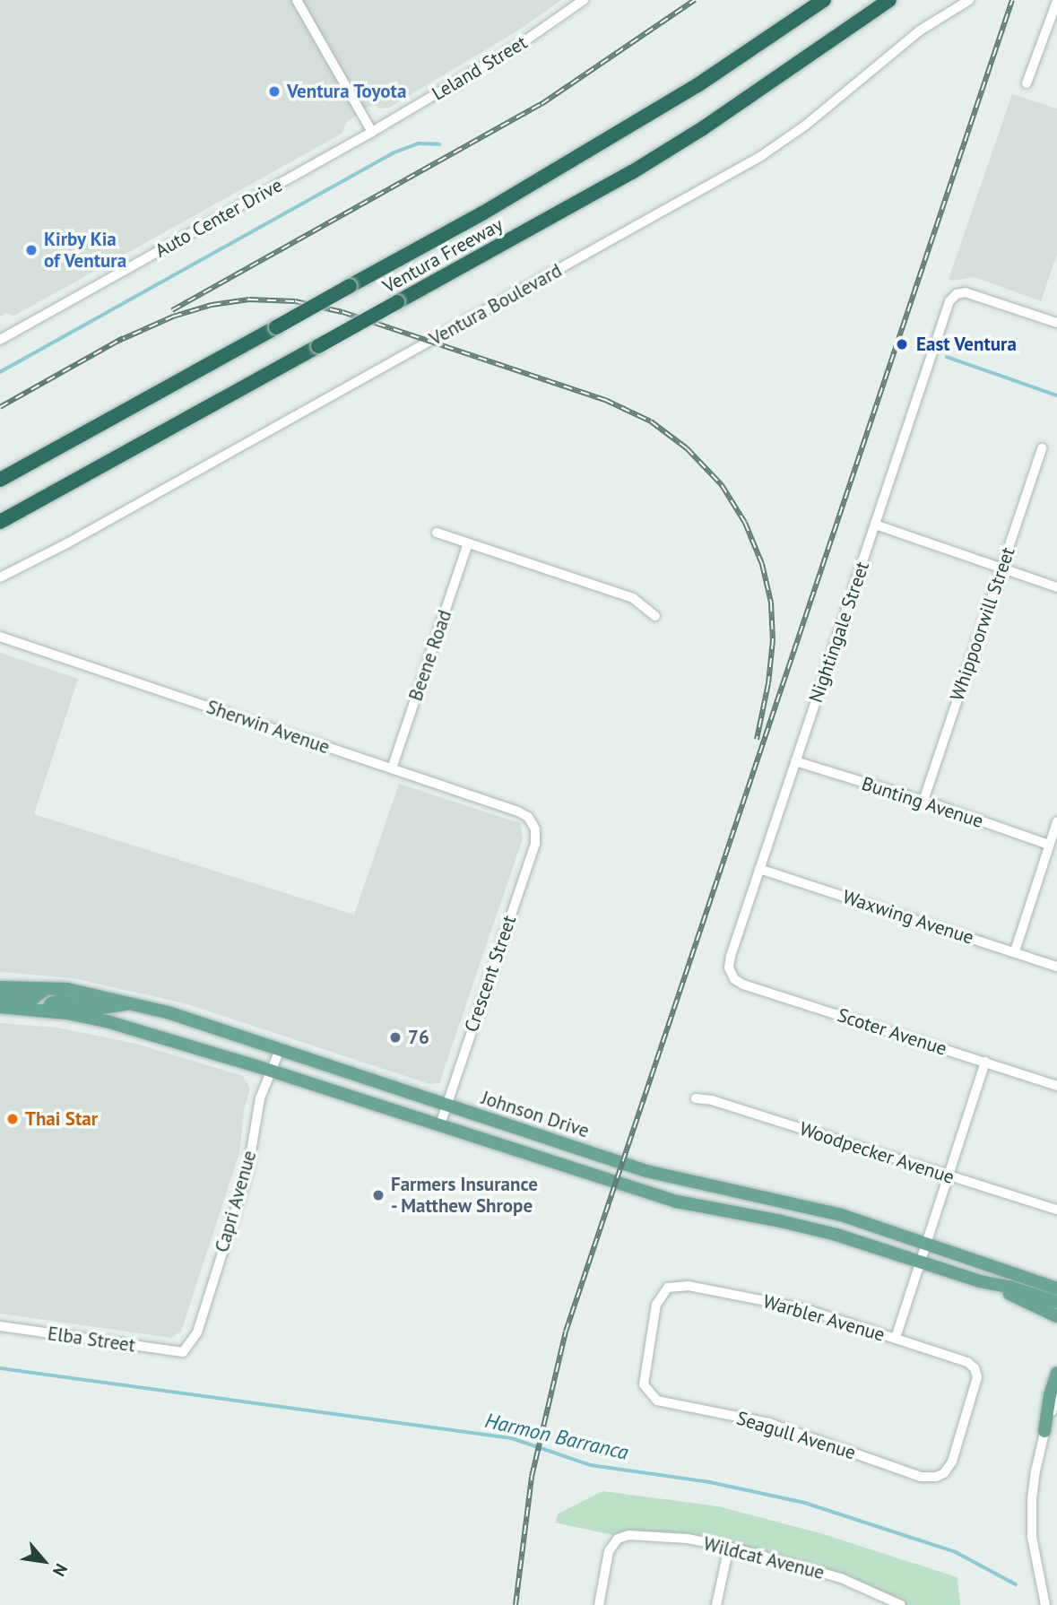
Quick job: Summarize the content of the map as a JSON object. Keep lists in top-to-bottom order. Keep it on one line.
{"streets":{"highway":["Ventura Freeway"],"main road":["Johnson Drive"],"street":["Leland Street","Auto Center Drive","Ventura Boulevard","Whippoorwill Street","Nightingale Street","Beene Road","Sherwin Avenue","Bunting Avenue","Waxwing Avenue","Crescent Street","Scoter Avenue","Woodpecker Avenue","Capri Avenue","Warbler Avenue","Elba Street","Seagull Avenue","Wildcat Avenue"]},"crossings":[["Leland Street","Auto Center Drive"],["Whippoorwill Street","Bunting Avenue"],["Nightingale Street","Bunting Avenue"],["Nightingale Street","Waxwing Avenue"],["Nightingale Street","Scoter Avenue"],["Beene Road","Sherwin Avenue"],["Sherwin Avenue","Crescent Street"],["Crescent Street","Johnson Drive"],["Johnson Drive","Capri Avenue"],["Capri Avenue","Elba Street"],["Warbler Avenue","Seagull Avenue"]],"water":["Harmon Barranca"],"places":["Ventura Toyota","Kirby Kia of Ventura","East Ventura","76","Thai Star","Farmers Insurance - Matthew Shrope"],"north":"bottom right"}
